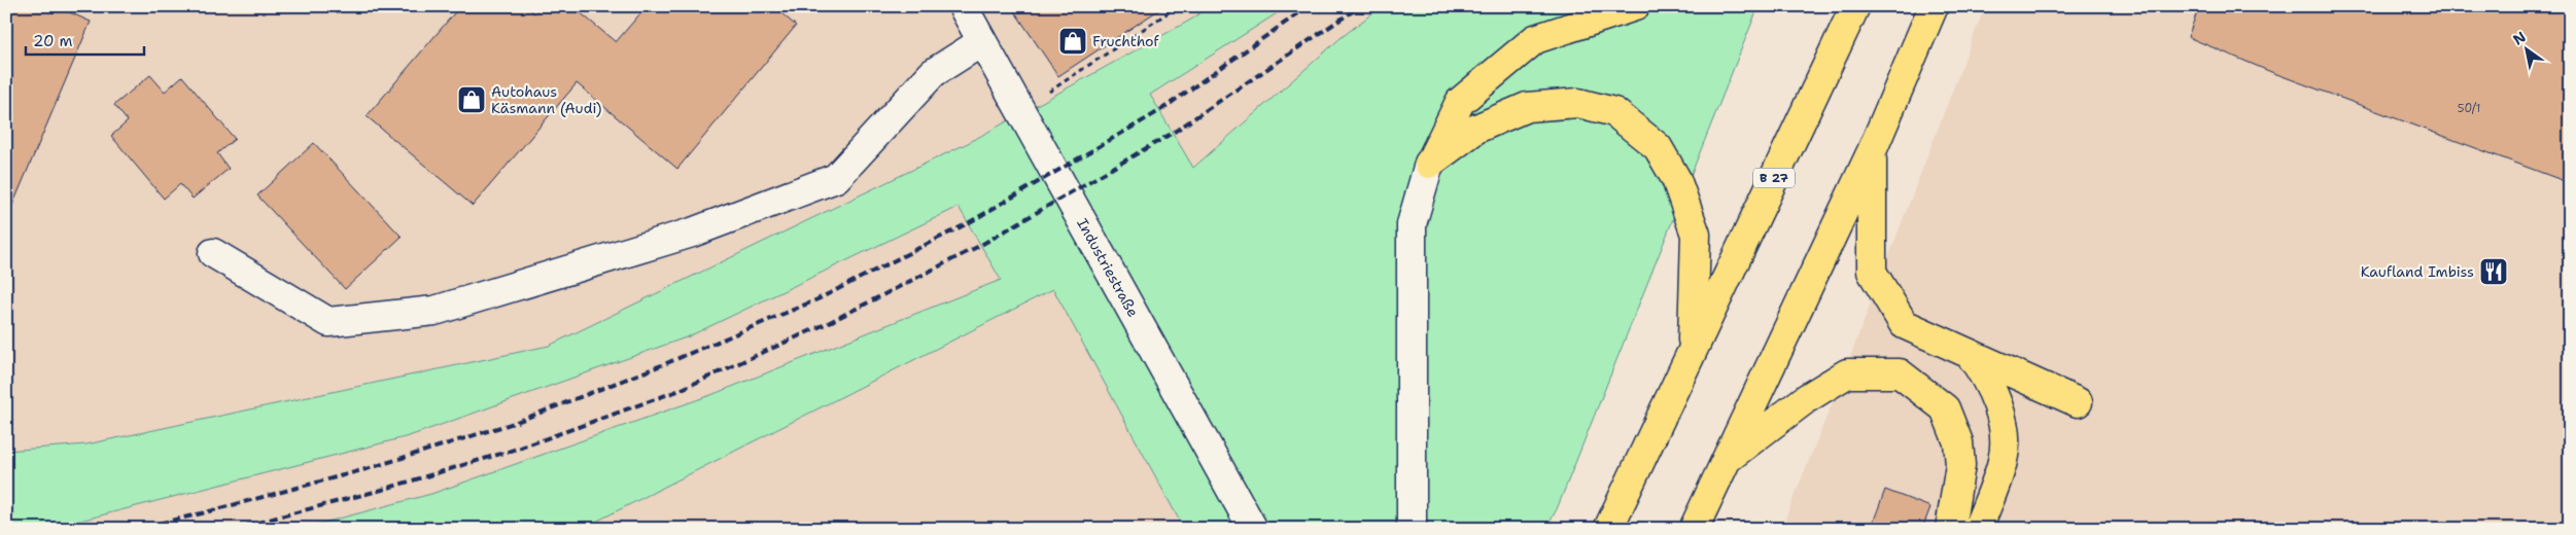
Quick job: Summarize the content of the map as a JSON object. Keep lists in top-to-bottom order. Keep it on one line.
{"streets":{"highway":["B 27"],"street":["Industriestraße"]},"places":{"shop":["Fruchthof","Autohaus Käsmann (Audi)"],"restaurant":["Kaufland Imbiss"]},"house_numbers":["50/1"],"scale_bar":"20 m","north":"top left"}
